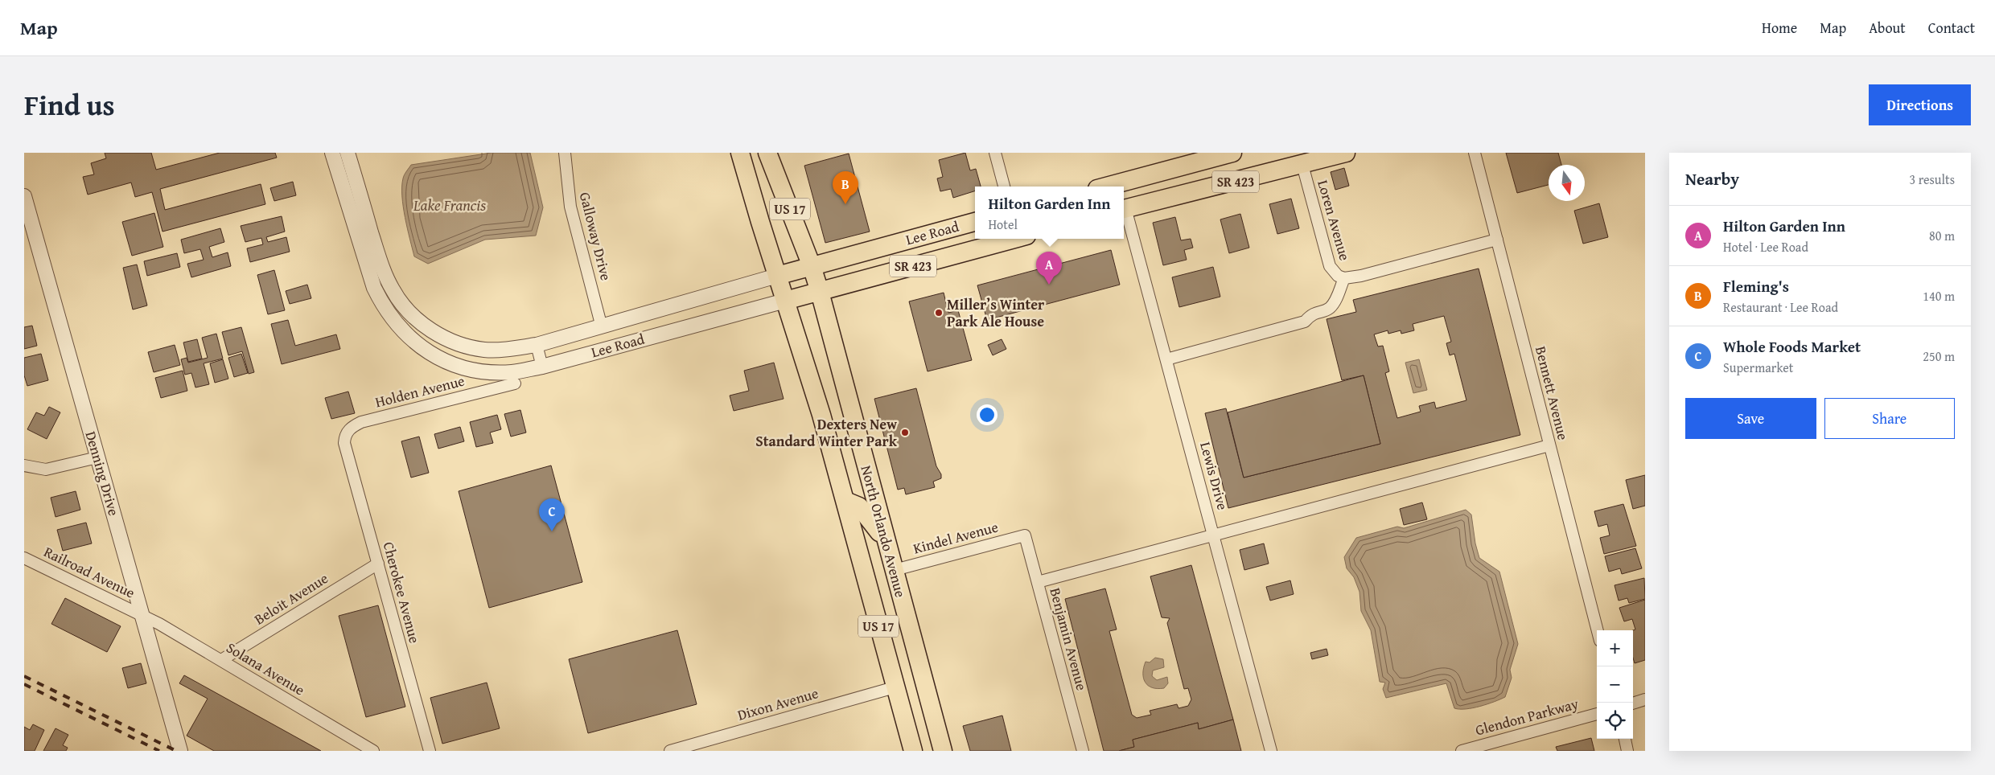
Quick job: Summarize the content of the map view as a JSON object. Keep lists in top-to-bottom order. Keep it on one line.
{"streets":{"main road":["SR 423","US 17","Lee Road","North Orlando Avenue"],"street":["Loren Avenue","Galloway Drive","Holden Avenue","Bennett Avenue","Denning Drive","Lewis Drive","Kindel Avenue","Railroad Avenue","Cherokee Avenue","Beloit Avenue","Benjamin Avenue","Solana Avenue","Dixon Avenue","Glendon Parkway"]},"crossings":[["SR 423","Loren Avenue"],["Lee Road","Galloway Drive"],["Lee Road","North Orlando Avenue"],["Holden Avenue","Cherokee Avenue"],["Denning Drive","Railroad Avenue"],["Denning Drive","Solana Avenue"],["North Orlando Avenue","Kindel Avenue"],["North Orlando Avenue","Dixon Avenue"],["Kindel Avenue","Benjamin Avenue"],["Railroad Avenue","Solana Avenue"],["Cherokee Avenue","Beloit Avenue"],["Beloit Avenue","Solana Avenue"]],"water":["Lake Francis"],"places":["Miller’s Winter Park Ale House","Dexters New Standard Winter Park"],"north":"bottom","page":{"header":"Map","nav":["Home","Map","About","Contact"],"title":"Find us","buttons":["Directions",["Save","Share"]],"heading":["Nearby","3 results"],"pins":["B","A","C"],"popup":["Hilton Garden Inn","Hotel"],"list":[{"mark":"A","name":"Hilton Garden Inn","note":"Hotel · Lee Road","value":"80 m"},{"mark":"B","name":"Fleming's","note":"Restaurant · Lee Road","value":"140 m"},{"mark":"C","name":"Whole Foods Market","note":"Supermarket","value":"250 m"}],"map_buttons":["+","−"]}}
